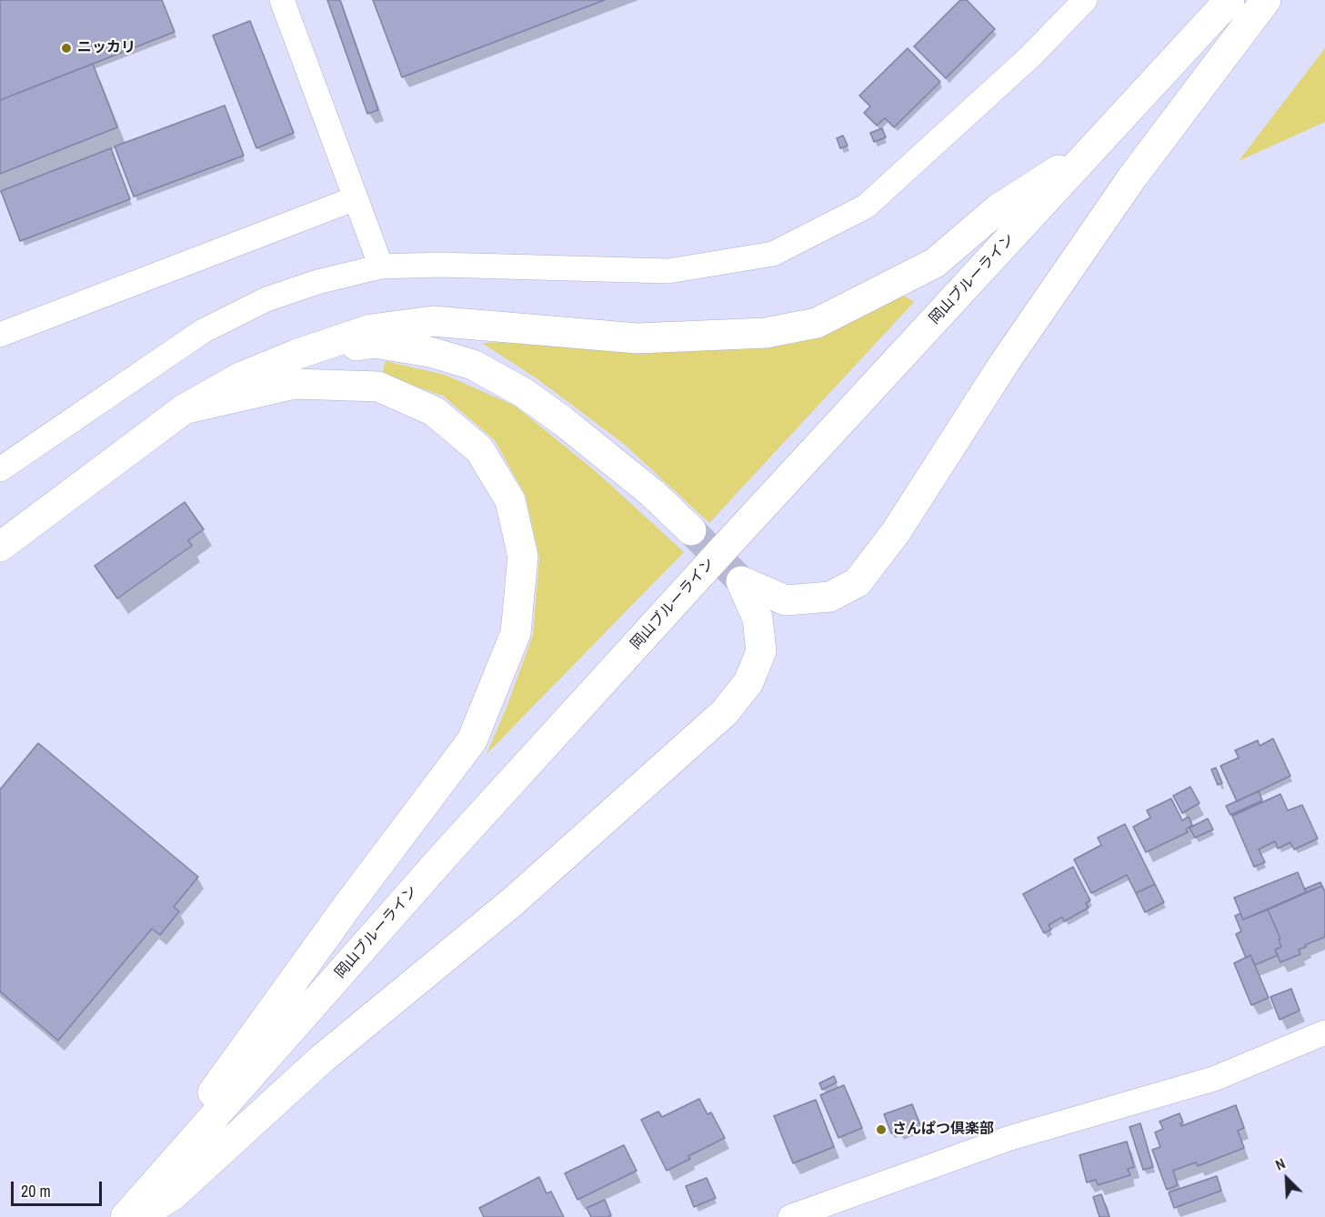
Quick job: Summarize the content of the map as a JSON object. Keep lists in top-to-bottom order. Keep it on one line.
{"streets":{"main road":["岡山ブルーライン"]},"places":["ニッカリ","さんぱつ倶楽部"],"scale_bar":"20 m","north":"top left"}
